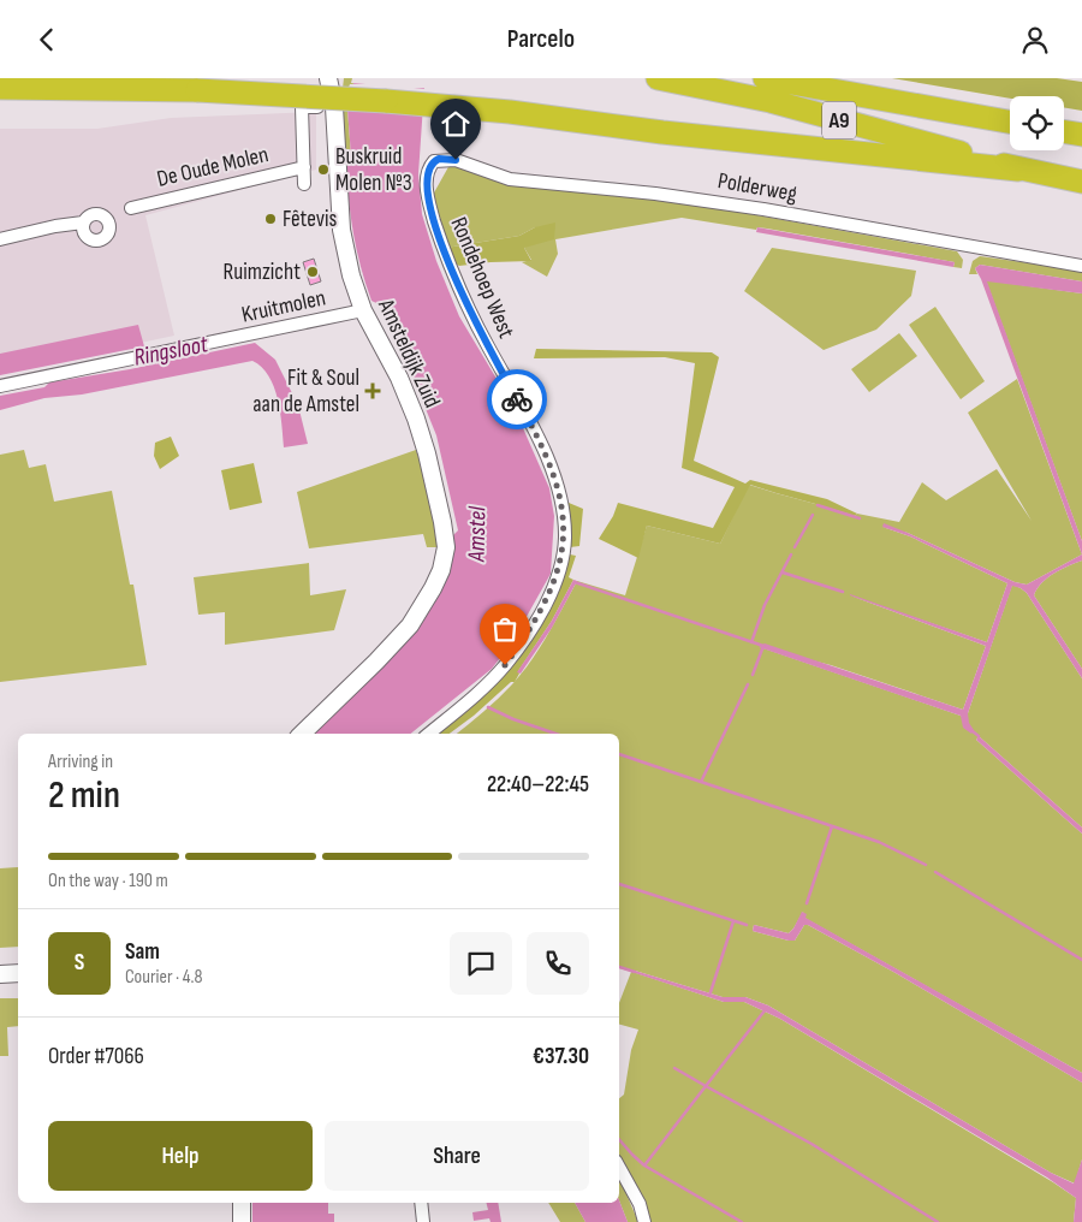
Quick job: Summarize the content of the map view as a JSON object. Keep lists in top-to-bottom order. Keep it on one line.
{"streets":{"highway":["A9"],"street":["De Oude Molen","Polderweg","Rondehoep West","Kruitmolen","Amsteldijk Zuid"]},"crossings":[["De Oude Molen","Amsteldijk Zuid"],["Polderweg","Rondehoep West"],["Kruitmolen","Amsteldijk Zuid"]],"water":["Ringsloot","Amstel"],"places":{"other":["Buskruid Molen №3","Fêtevis","Ruimzicht"],"health":["Fit & Soul aan de Amstel"]},"page":{"header":"Parcelo","heading":["2 min","Arriving in","22:40–22:45"],"panel":["Sam","Courier · 4.8","Order #7066","€37.30"],"bar":"On the way · 190 m","round":"S","buttons":["Help","Share"]}}
